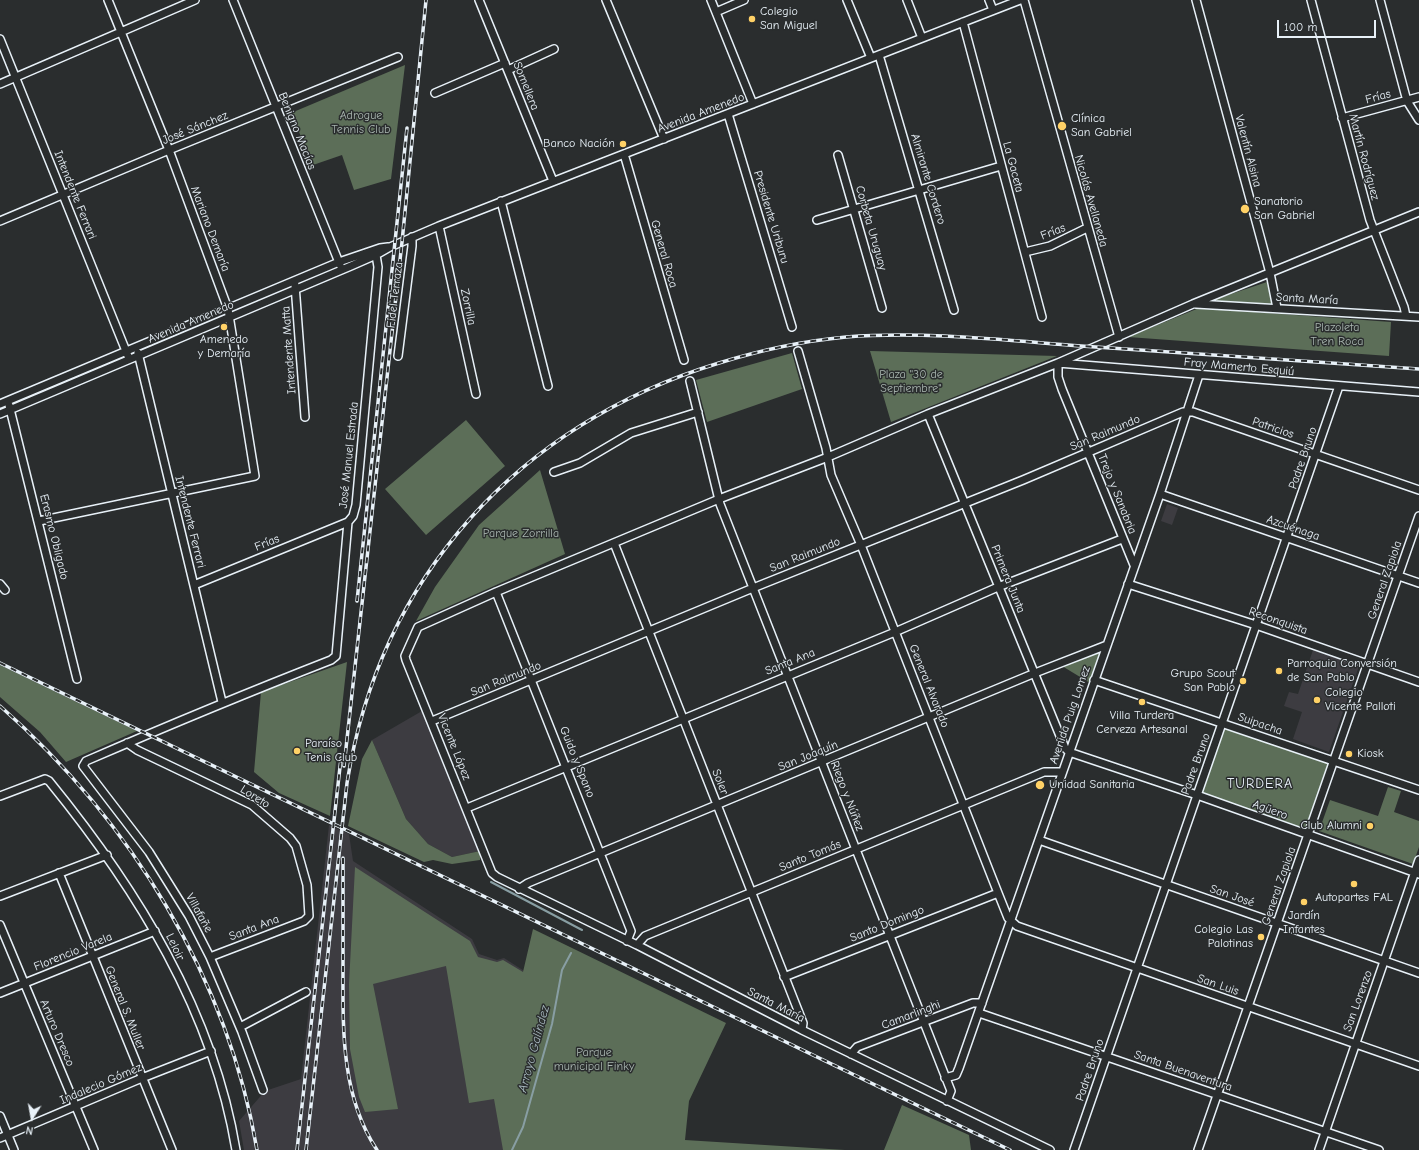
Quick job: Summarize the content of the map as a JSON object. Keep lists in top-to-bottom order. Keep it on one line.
{"streets":{"street":["Somellera","Frías","Avenida Amenedo","José Sánchez","Benigno Macías","Valentín Alsina","Martín Rodríguez","La Gaceta","Almirante Cordero","Intendente Ferrari","Nicolás Avellaneda","Presidente Uriburu","Corbeta Uruguay","Mariano Demaría","General Roca","Fidel Terraza","Santa María","Zorrilla","Intendente Matta","Fray Mamerto Esquiú","Patricios","San Raimundo","José Manuel Estrada","Padre Bruno","Trejo y Sanabria","Azcuénaga","Erasmo Obligado","Primera Junta","General Zapiola","Reconquista","Santa Ana","General Alvarado","Avenida Puig Lomez","Suipacha","Vicente López","San Joaquín","Guido y Spano","Soler","Riego y Núñez","Loreto","Agüero","Santo Tomás","San José","Villafañe","Santo Domingo","Leloir","Florencio Varela","San Luis","San Lorenzo","General S. Muller","Camarlinghi","Arturo Dresco","Santa Buenaventura","Indalecio Gómez"]},"crossings":[["Somellera","Avenida Amenedo"],["Frías","Martín Rodríguez"],["Frías","La Gaceta"],["Frías","Intendente Ferrari"],["Frías","Nicolás Avellaneda"],["Frías","José Manuel Estrada"],["Avenida Amenedo","Benigno Macías"],["Avenida Amenedo","La Gaceta"],["Avenida Amenedo","Almirante Cordero"],["Avenida Amenedo","Intendente Ferrari"],["Avenida Amenedo","Presidente Uriburu"],["Avenida Amenedo","Mariano Demaría"],["Avenida Amenedo","General Roca"],["Avenida Amenedo","Fidel Terraza"],["Avenida Amenedo","Zorrilla"],["Avenida Amenedo","Intendente Matta"],["Avenida Amenedo","José Manuel Estrada"],["Avenida Amenedo","Erasmo Obligado"],["José Sánchez","Benigno Macías"],["José Sánchez","Intendente Ferrari"],["José Sánchez","Mariano Demaría"],["Valentín Alsina","Santa María"],["Martín Rodríguez","Santa María"],["Intendente Ferrari","Mariano Demaría"],["Intendente Ferrari","José Manuel Estrada"],["Santa María","Vicente López"],["Santa María","San Joaquín"],["Santa María","Guido y Spano"],["Santa María","Soler"],["Santa María","Riego y Núñez"],["Santa María","Santo Tomás"],["Santa María","Camarlinghi"],["Fray Mamerto Esquiú","Padre Bruno"],["Fray Mamerto Esquiú","Trejo y Sanabria"],["Fray Mamerto Esquiú","Avenida Puig Lomez"],["Patricios","San Raimundo"],["Patricios","Padre Bruno"],["Patricios","Avenida Puig Lomez"],["San Raimundo","Trejo y Sanabria"],["San Raimundo","Primera Junta"],["San Raimundo","General Alvarado"],["San Raimundo","Avenida Puig Lomez"],["San Raimundo","Vicente López"],["San Raimundo","Guido y Spano"],["San Raimundo","Soler"],["San Raimundo","Riego y Núñez"],["Padre Bruno","Azcuénaga"],["Padre Bruno","Reconquista"],["Padre Bruno","Suipacha"],["Padre Bruno","Agüero"],["Padre Bruno","San José"],["Padre Bruno","San Luis"],["Padre Bruno","Santa Buenaventura"],["Trejo y Sanabria","Santa Ana"],["Trejo y Sanabria","Avenida Puig Lomez"],["Azcuénaga","General Zapiola"],["Azcuénaga","Avenida Puig Lomez"],["Primera Junta","Santa Ana"],["Primera Junta","Avenida Puig Lomez"],["Primera Junta","San Joaquín"],["Primera Junta","Agüero"],["General Zapiola","Reconquista"],["General Zapiola","Suipacha"],["General Zapiola","Agüero"],["General Zapiola","San José"],["General Zapiola","San Luis"],["General Zapiola","Santa Buenaventura"],["Reconquista","Avenida Puig Lomez"],["Santa Ana","General Alvarado"],["Santa Ana","Vicente López"],["Santa Ana","Guido y Spano"],["Santa Ana","Soler"],["Santa Ana","Riego y Núñez"],["Santa Ana","Loreto"],["Santa Ana","Villafañe"],["General Alvarado","Avenida Puig Lomez"],["General Alvarado","San Joaquín"],["General Alvarado","Santo Tomás"],["General Alvarado","Santo Domingo"],["General Alvarado","San Luis"],["Avenida Puig Lomez","Suipacha"],["Avenida Puig Lomez","San Joaquín"],["Avenida Puig Lomez","Riego y Núñez"],["Avenida Puig Lomez","Agüero"],["Avenida Puig Lomez","Santo Tomás"],["Avenida Puig Lomez","San José"],["Avenida Puig Lomez","San Luis"],["Avenida Puig Lomez","Camarlinghi"],["Avenida Puig Lomez","Santa Buenaventura"],["Vicente López","Guido y Spano"],["San Joaquín","Guido y Spano"],["San Joaquín","Soler"],["San Joaquín","Riego y Núñez"],["Soler","Santo Tomás"],["Soler","Santo Domingo"],["Riego y Núñez","Santo Tomás"],["Riego y Núñez","Santo Domingo"],["Riego y Núñez","Camarlinghi"],["Loreto","Villafañe"],["Agüero","San Lorenzo"],["San José","San Lorenzo"],["Leloir","Florencio Varela"],["Leloir","Indalecio Gómez"],["Florencio Varela","General S. Muller"],["Florencio Varela","Arturo Dresco"],["San Luis","San Lorenzo"],["San Lorenzo","Santa Buenaventura"],["General S. Muller","Indalecio Gómez"],["Arturo Dresco","Indalecio Gómez"]],"districts":["TURDERA"],"water":["Arroyo Galíndez"],"parks":["Adrogue Tennis Club","Plazoleta Tren Roca","Plaza \"30 de Septiembre\"","Parque Zorrilla","Parque municipal Finky"],"places":["Colegio San Miguel","Clínica San Gabriel","Banco Nación","Sanatorio San Gabriel","Amenedo y Demaría","Parroquia Conversión de San Pablo","Grupo Scout San Pablo","Colegio Vicente Palloti","Villa Turdera Cerveza Artesanal","Paraíso Tenis Club","Kiosk","Unidad Sanitaria","Club Alumni","Autopartes FAL","Jardín Infantes","Colegio Las Palotinas"],"scale_bar":"100 m","north":"bottom"}
